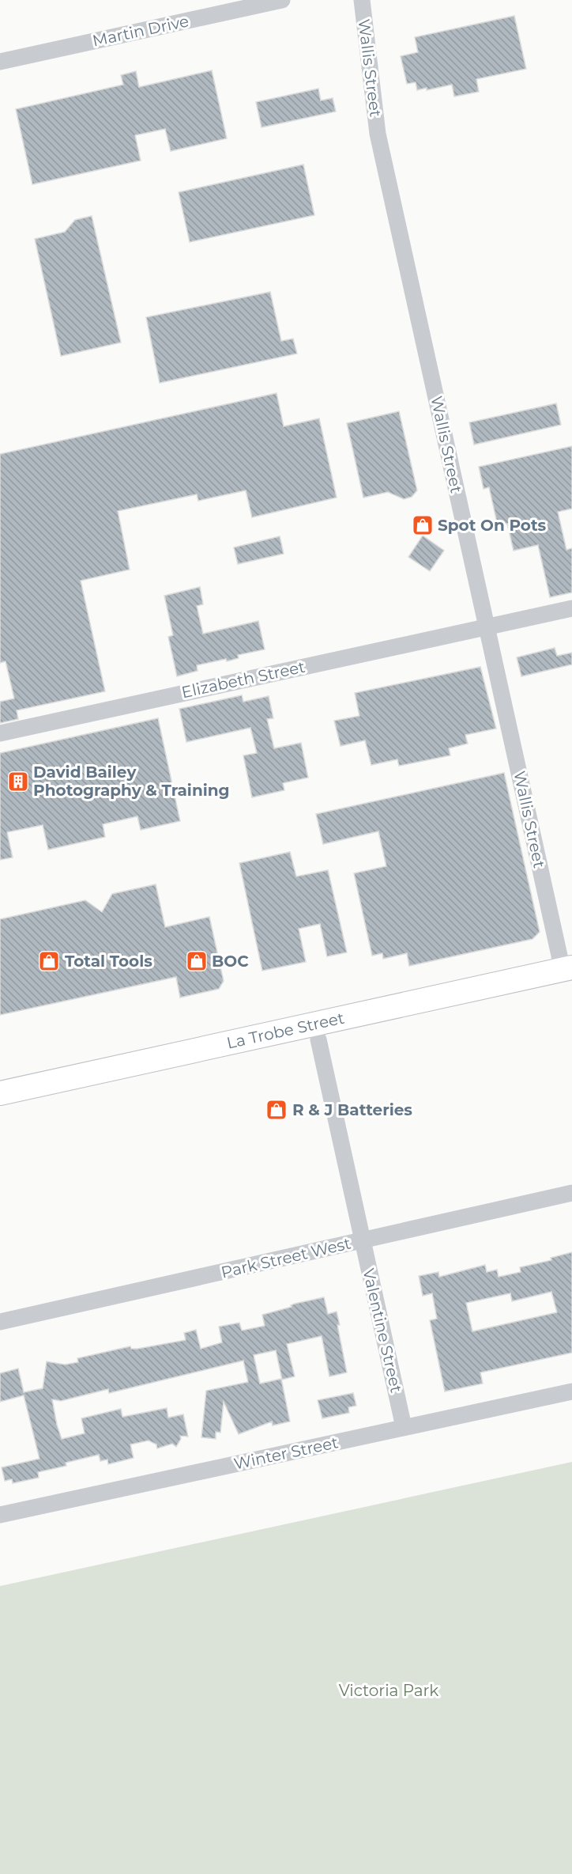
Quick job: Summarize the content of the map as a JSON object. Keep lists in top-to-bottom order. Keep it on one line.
{"streets":{"main road":["La Trobe Street"],"street":["Martin Drive","Wallis Street","Elizabeth Street","Park Street West","Valentine Street","Winter Street"]},"crossings":[["Wallis Street","Elizabeth Street"],["Wallis Street","La Trobe Street"],["La Trobe Street","Valentine Street"],["Park Street West","Valentine Street"],["Valentine Street","Winter Street"]],"parks":["Victoria Park"],"places":{"shop":["Spot On Pots","Total Tools","BOC","R & J Batteries"],"building":["David Bailey Photography & Training"]}}
